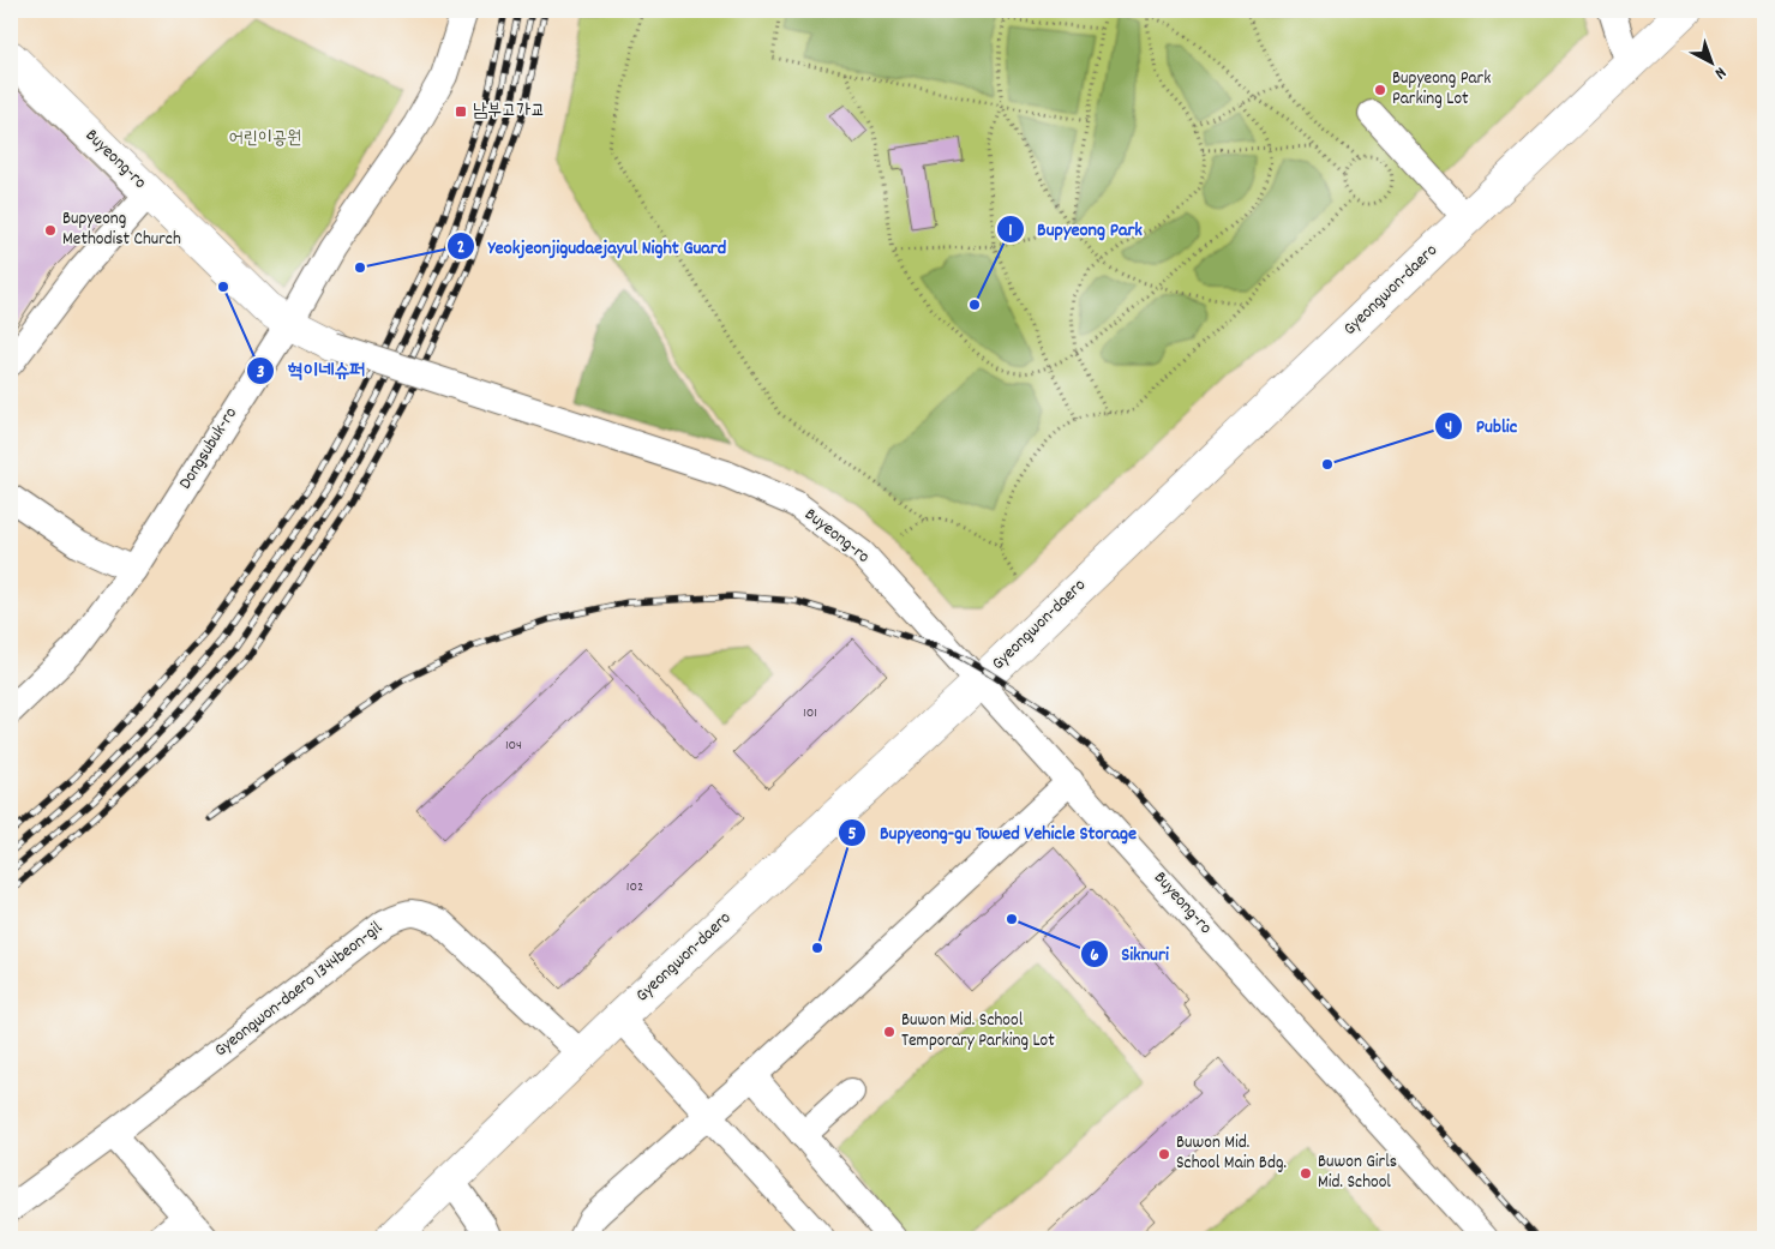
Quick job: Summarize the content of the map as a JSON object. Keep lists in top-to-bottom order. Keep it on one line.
{"streets":{"main road":["Buyeong-ro","Gyeongwon-daero"],"street":["Dongsubuk-ro","Gyeongwon-daero 1344beon-gil"]},"crossings":[["Buyeong-ro","Gyeongwon-daero"],["Buyeong-ro","Dongsubuk-ro"],["Gyeongwon-daero","Gyeongwon-daero 1344beon-gil"]],"parks":["어린이공원"],"places":{"other":["Bupyeong Park Parking Lot","Bupyeong Methodist Church","Yeokjeonjigudaejayul Night Guard","혁이네슈퍼","Bupyeong Park","Public","Siknuri","Bupyeong-gu Towed Vehicle Storage","Buwon Mid. School Temporary Parking Lot","Buwon Mid. School Main Bdg.","Buwon Girls Mid. School"],"transit":["남부고가교"]},"house_numbers":["101","104","102"],"north":"bottom right"}
